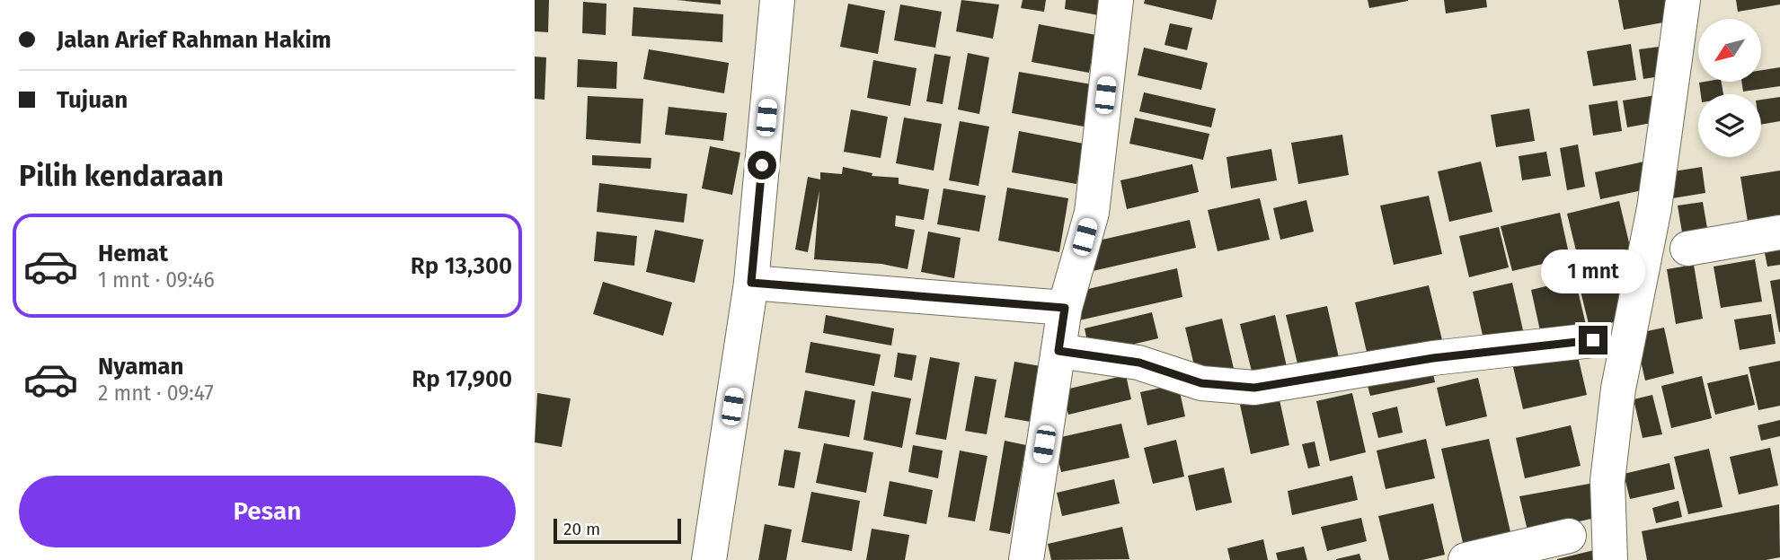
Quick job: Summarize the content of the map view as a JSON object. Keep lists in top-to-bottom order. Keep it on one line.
{"scale_bar":"20 m","north":"bottom left","page":{"banner":["Jalan Arief Rahman Hakim","Tujuan"],"heading":"Pilih kendaraan","list":[{"name":"Hemat","note":"1 mnt · 09:46","value":"Rp 13,300"},{"name":"Nyaman","note":"2 mnt · 09:47","value":"Rp 17,900"}],"bubble":"1 mnt","buttons":"Pesan","scale":"20 m"}}
